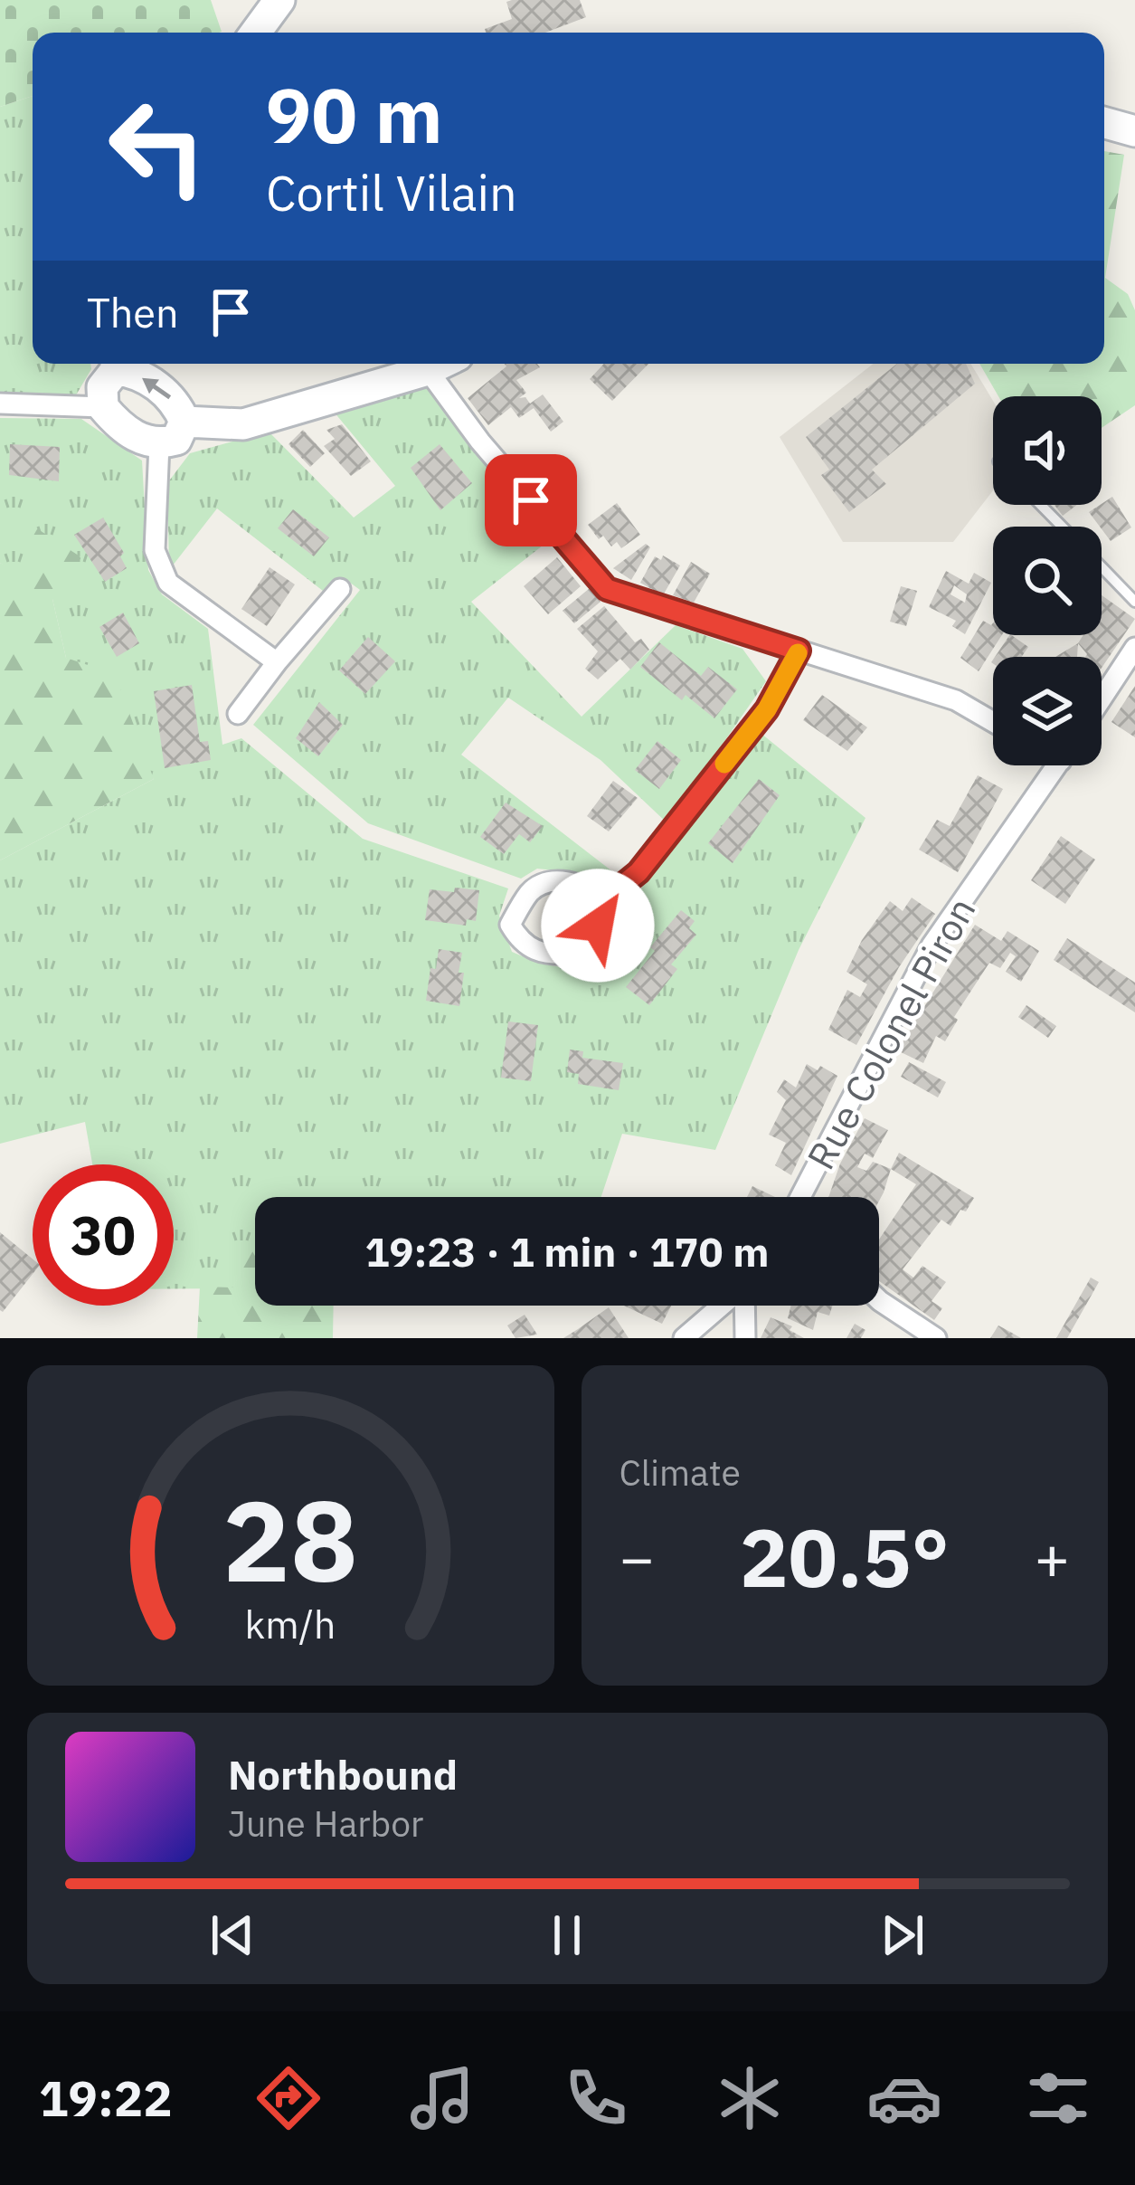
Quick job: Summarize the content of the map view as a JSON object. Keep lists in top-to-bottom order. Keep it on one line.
{"streets":{"street":["Rue Colonel Piron"]},"page":{"turn":["90 m","Cortil Vilain"],"then":"Then","limit":"30","trip":"19:23 · 1 min · 170 m","tile":"Climate","heat":["−","20.5°","+"],"song":["Northbound","June Harbor"],"tabs":"19:22","gauge":["28","km/h"]}}
